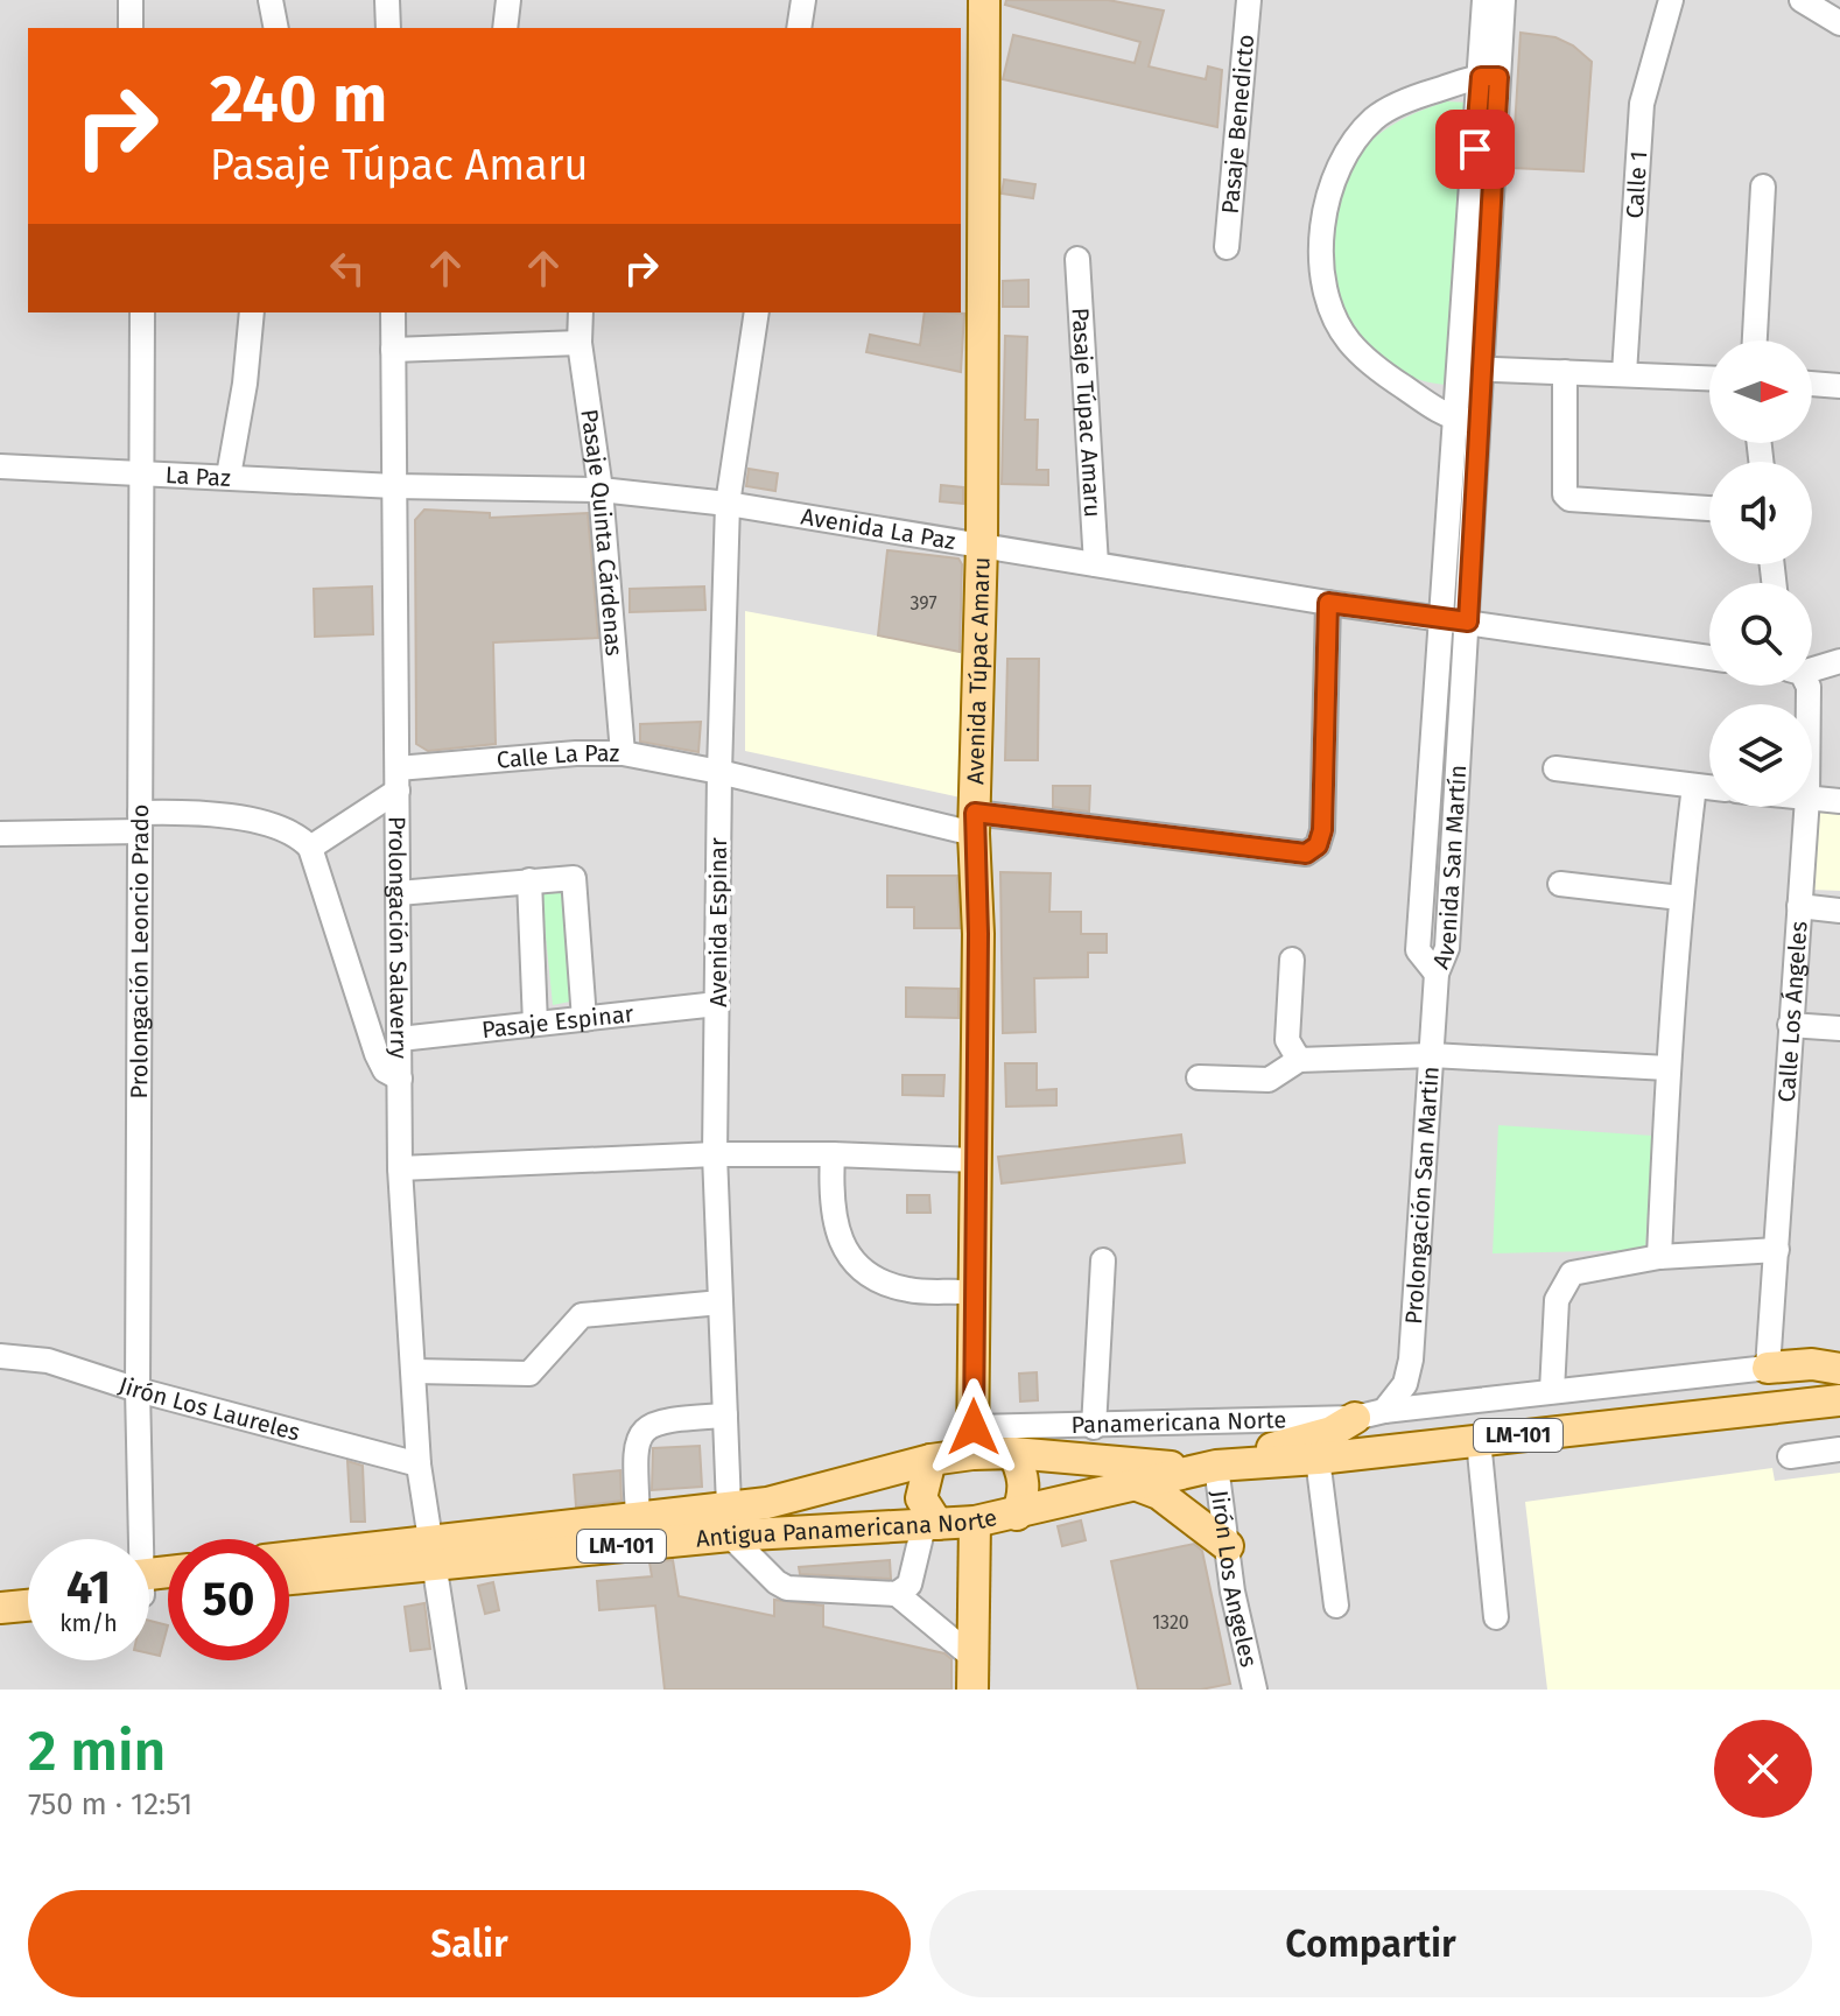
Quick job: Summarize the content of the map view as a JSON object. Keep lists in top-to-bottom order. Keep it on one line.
{"streets":{"main road":["Avenida Túpac Amaru","LM-101","Antigua Panamericana Norte"],"street":["Pasaje Benedicto","Calle 1","Pasaje Túpac Amaru","La Paz","Avenida La Paz","Pasaje Quinta Cárdenas","Calle La Paz","Avenida San Martín","Avenida Espinar","Prolongación Salaverry","Prolongación Leoncio Prado","Calle Los Ángeles","Pasaje Espinar","Prolongación San Martin","Jirón Los Laureles","Panamericana Norte","Jirón Los Angeles"]},"crossings":[["Pasaje Túpac Amaru","Avenida La Paz"],["La Paz","Avenida La Paz"],["La Paz","Prolongación Salaverry"],["La Paz","Prolongación Leoncio Prado"],["Avenida La Paz","Pasaje Quinta Cárdenas"],["Avenida La Paz","Avenida Túpac Amaru"],["Avenida La Paz","Avenida San Martín"],["Avenida La Paz","Avenida Espinar"],["Avenida La Paz","Prolongación Salaverry"],["Pasaje Quinta Cárdenas","Calle La Paz"],["Avenida Túpac Amaru","Calle La Paz"],["Avenida Túpac Amaru","Panamericana Norte"],["Avenida Túpac Amaru","Antigua Panamericana Norte"],["Calle La Paz","Avenida Espinar"],["Calle La Paz","Prolongación Salaverry"],["Avenida San Martín","Prolongación San Martin"],["Avenida Espinar","Pasaje Espinar"],["Avenida Espinar","Antigua Panamericana Norte"],["Prolongación Salaverry","Pasaje Espinar"],["Prolongación Salaverry","Jirón Los Laureles"],["Prolongación Salaverry","Antigua Panamericana Norte"],["Prolongación Leoncio Prado","Jirón Los Laureles"],["Calle Los Ángeles","Panamericana Norte"],["Prolongación San Martin","Panamericana Norte"],["Panamericana Norte","Antigua Panamericana Norte"],["Antigua Panamericana Norte","Jirón Los Angeles"]],"house_numbers":["397","1320"],"north":"right","page":{"turn":["240 m","Pasaje Túpac Amaru"],"speed":"41 km/h","limit":"50","heading":["2 min","750 m · 12:51"],"buttons":["Salir","Compartir"]}}
